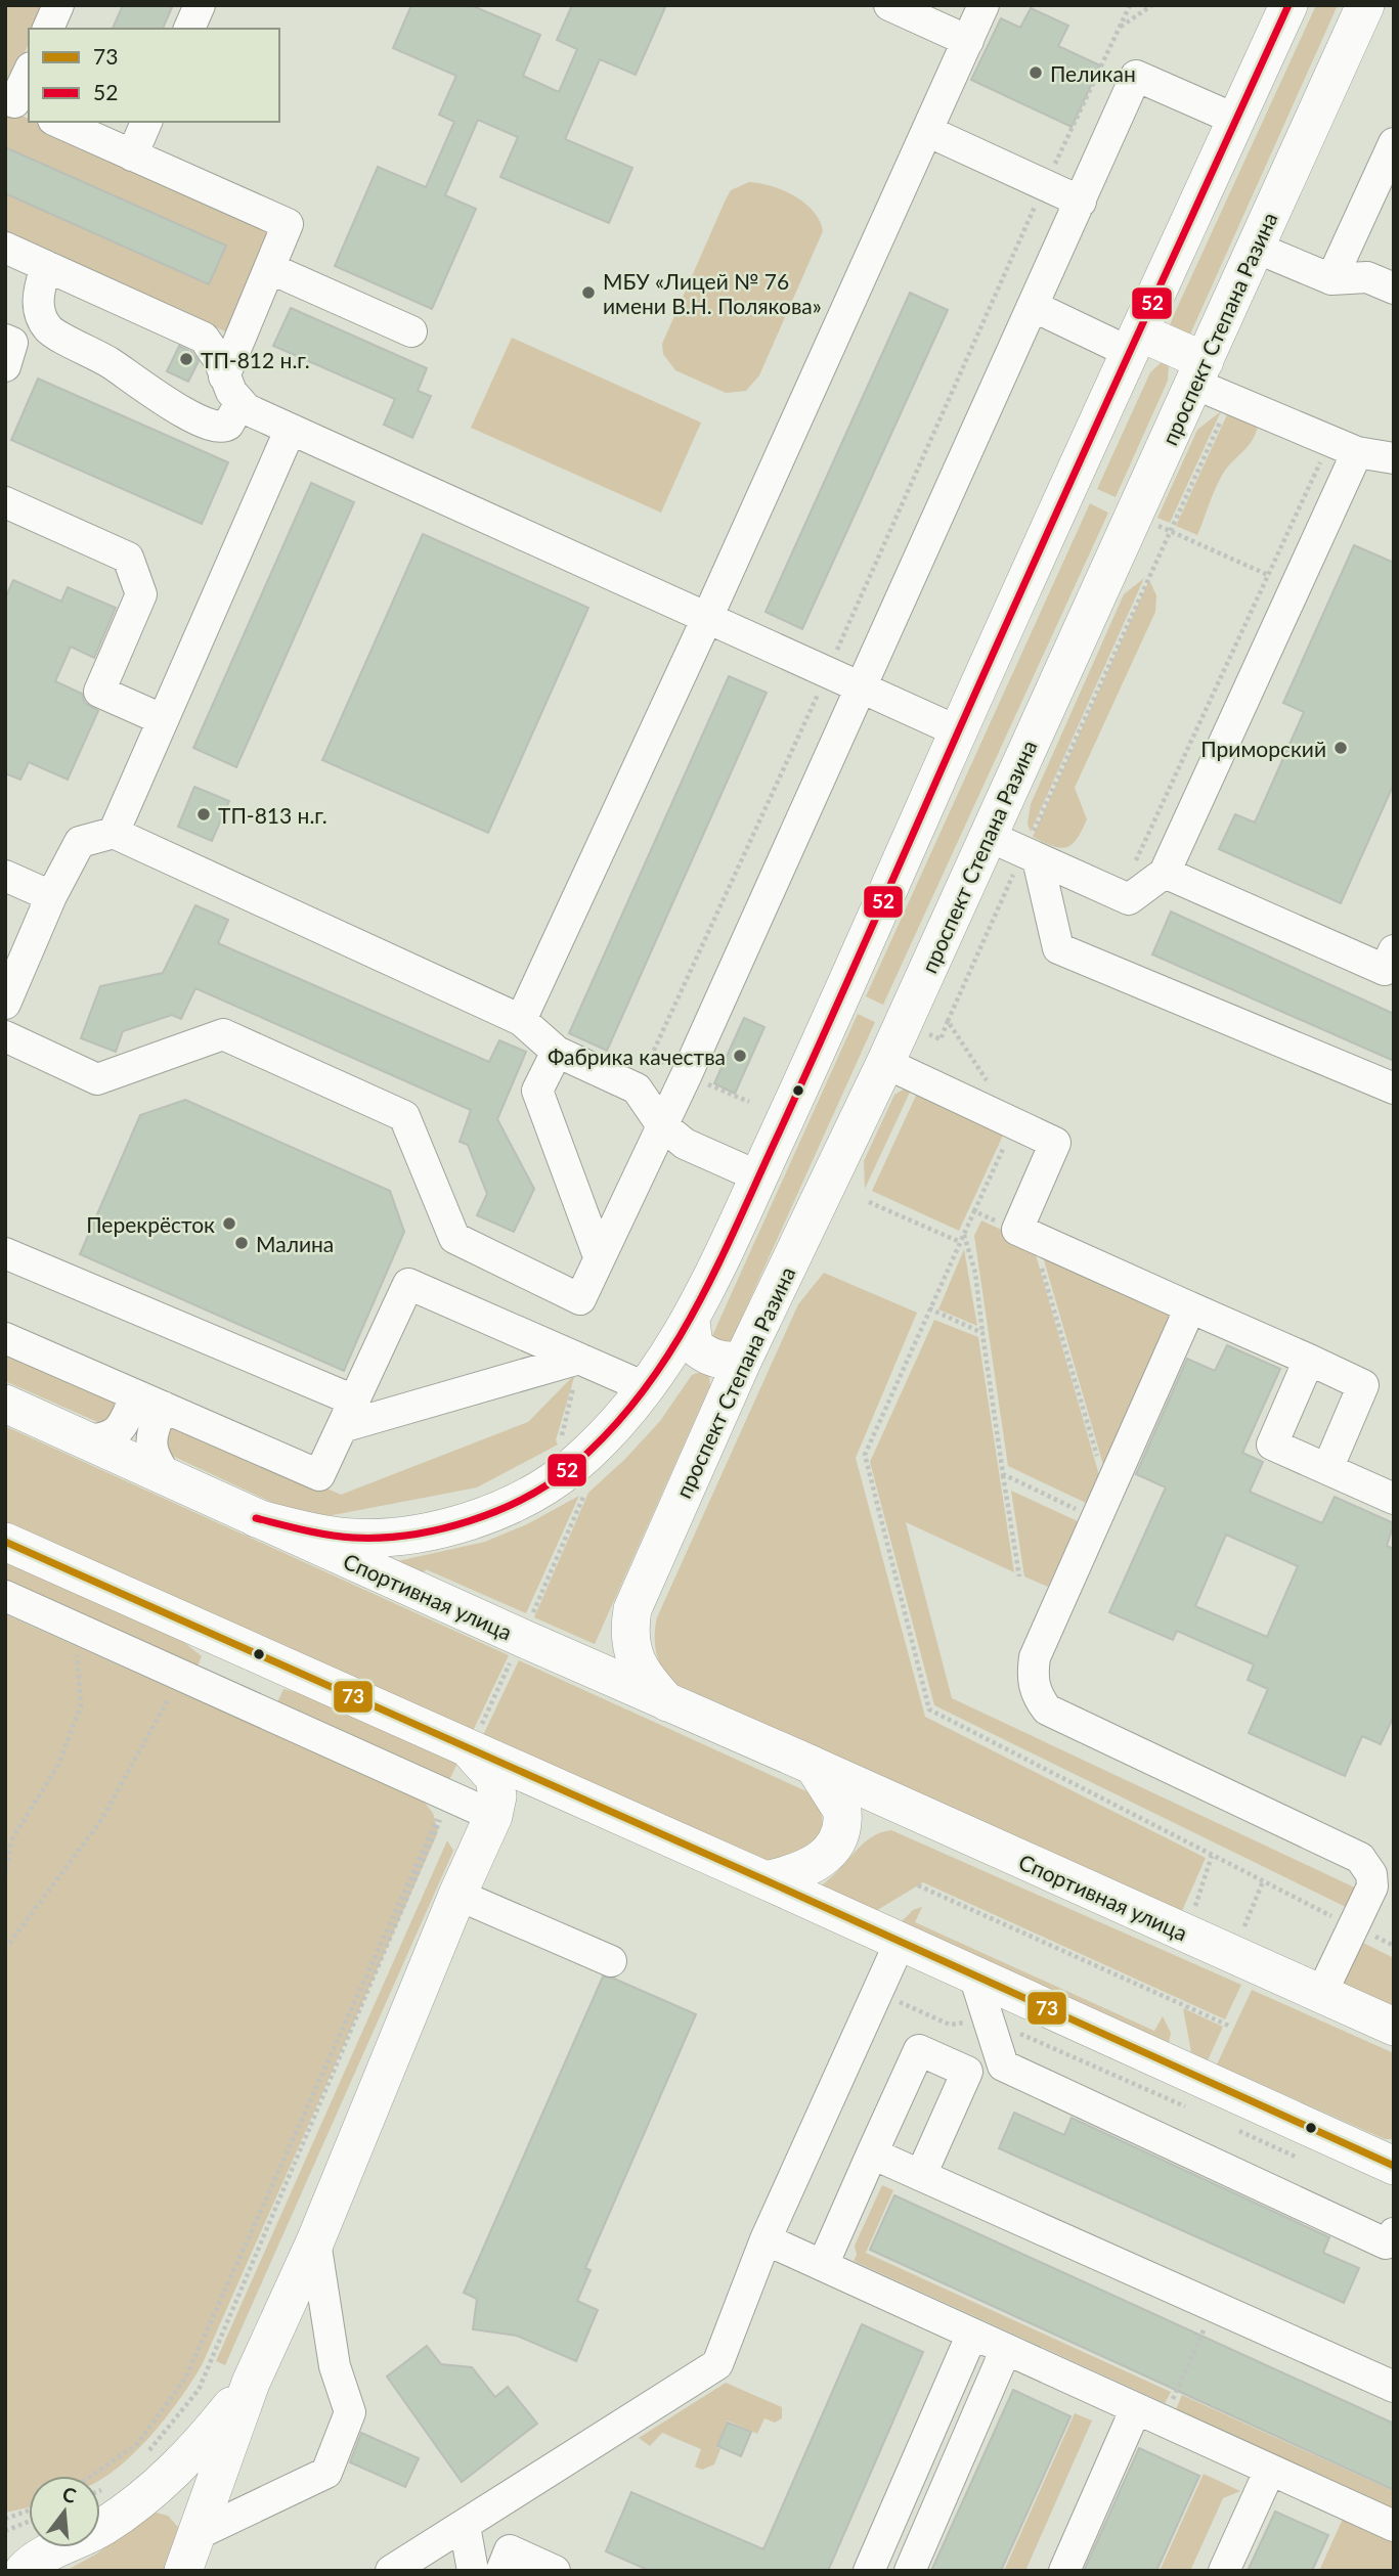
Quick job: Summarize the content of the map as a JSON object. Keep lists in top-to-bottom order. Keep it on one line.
{"streets":{"main road":["проспект Степана Разина","Спортивная улица"]},"crossings":[["проспект Степана Разина","Спортивная улица"]],"places":["Пеликан","МБУ «Лицей № 76 имени В.Н. Полякова»","ТП-812 н.г.","Приморский","ТП-813 н.г.","Фабрика качества","Перекрёсток","Малина"],"lines":["transit line 52","transit line 73"],"legend":["73","52"],"north":"top"}
